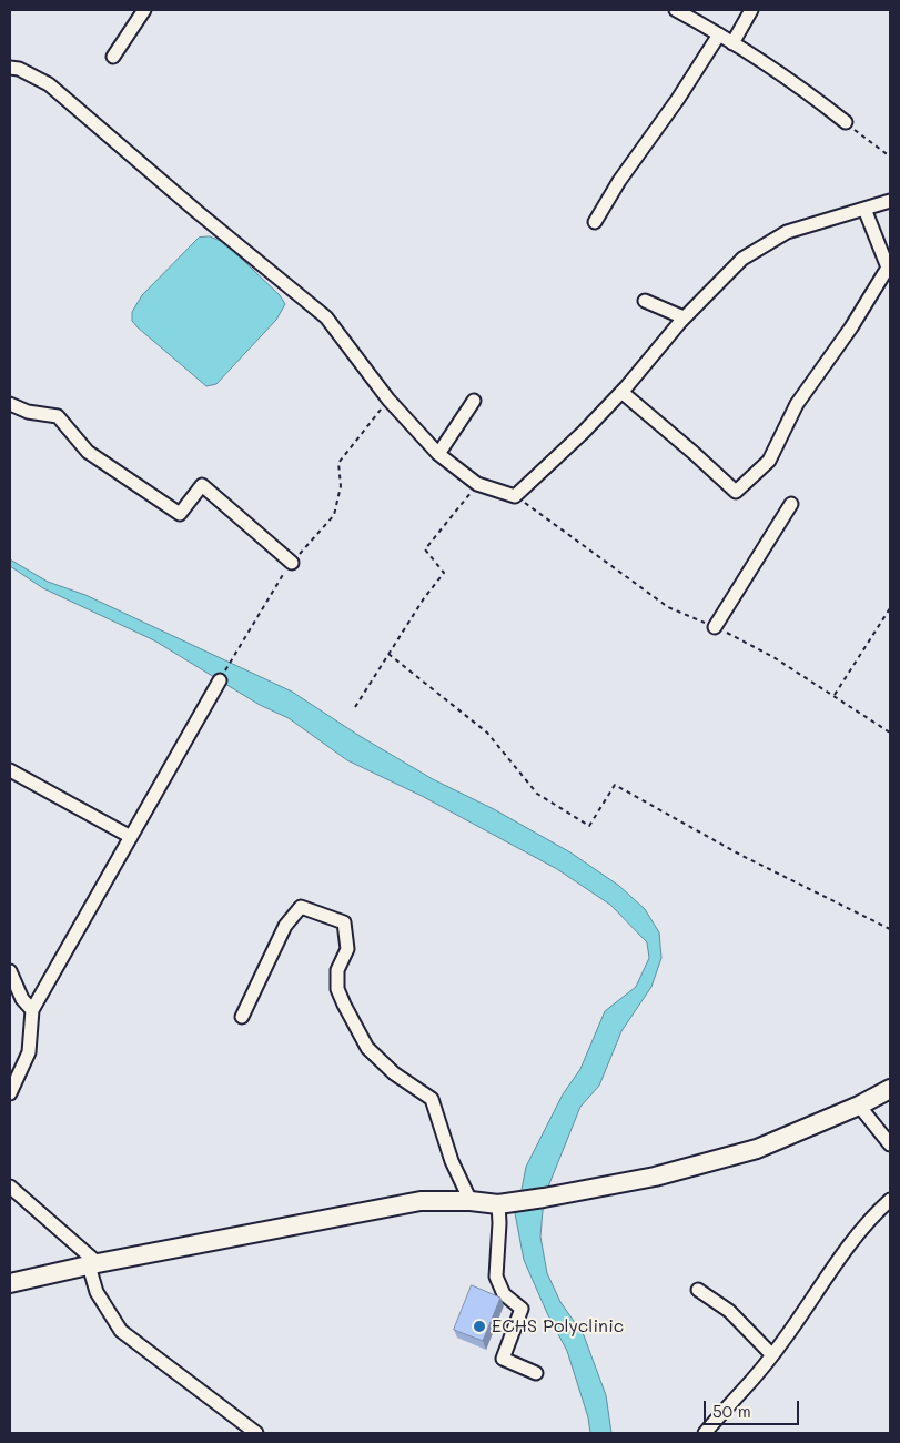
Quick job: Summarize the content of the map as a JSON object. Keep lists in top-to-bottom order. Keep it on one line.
{"places":["ECHS Polyclinic"],"scale_bar":"50 m"}
